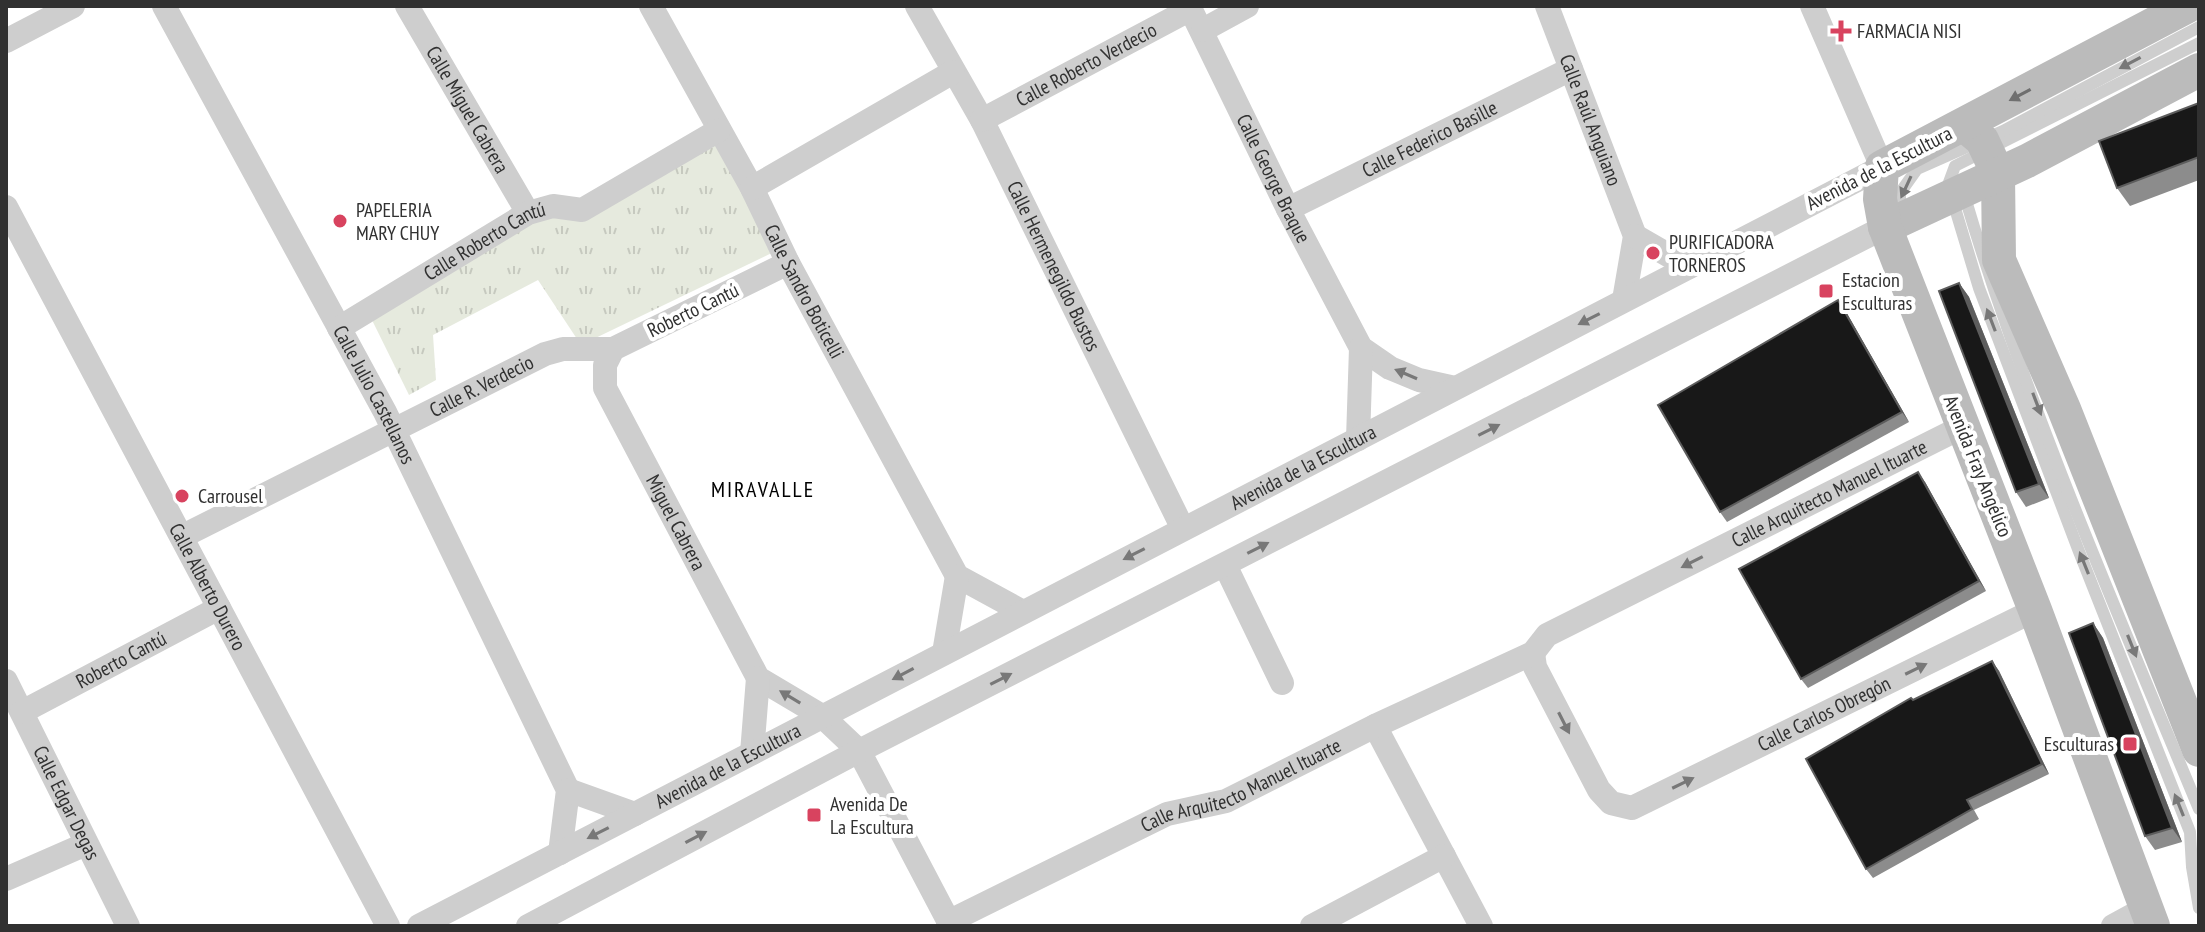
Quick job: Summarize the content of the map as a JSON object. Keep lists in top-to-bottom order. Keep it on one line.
{"streets":{"street":["Calle Roberto Verdecio","Calle Miguel Cabrera","Calle Raúl Anguiano","Calle Federico Basille","Avenida de la Escultura","Calle George Braque","Calle Roberto Cantú","Calle Hermenegildo Bustos","Calle Sandro Boticelli","Roberto Cantú","Calle R. Verdecio","Calle Julio Castellanos","Avenida Fray Angélico","Calle Arquitecto Manuel Ituarte","Miguel Cabrera","Calle Alberto Durero","Calle Carlos Obregón","Calle Edgar Degas"]},"crossings":[["Calle Roberto Verdecio","Calle George Braque"],["Calle Roberto Verdecio","Calle Hermenegildo Bustos"],["Calle Miguel Cabrera","Calle Roberto Cantú"],["Calle Raúl Anguiano","Calle Federico Basille"],["Calle Federico Basille","Calle George Braque"],["Avenida de la Escultura","Calle George Braque"],["Avenida de la Escultura","Calle Hermenegildo Bustos"],["Avenida de la Escultura","Avenida Fray Angélico"],["Calle Roberto Cantú","Calle Sandro Boticelli"],["Calle Roberto Cantú","Calle Julio Castellanos"],["Calle Sandro Boticelli","Roberto Cantú"],["Roberto Cantú","Calle R. Verdecio"],["Roberto Cantú","Miguel Cabrera"],["Roberto Cantú","Calle Alberto Durero"],["Roberto Cantú","Calle Edgar Degas"],["Calle R. Verdecio","Calle Julio Castellanos"],["Calle R. Verdecio","Miguel Cabrera"],["Calle R. Verdecio","Calle Alberto Durero"],["Avenida Fray Angélico","Calle Arquitecto Manuel Ituarte"],["Avenida Fray Angélico","Calle Carlos Obregón"],["Calle Arquitecto Manuel Ituarte","Calle Carlos Obregón"]],"one_way":["Calle Arquitecto Manuel Ituarte"],"districts":["MIRAVALLE"],"places":{"health":["FARMACIA NISI"],"other":["PAPELERIA MARY CHUY","PURIFICADORA TORNEROS","Carrousel"],"transit":["Estacion Esculturas","Esculturas","Avenida De La Escultura"]}}
